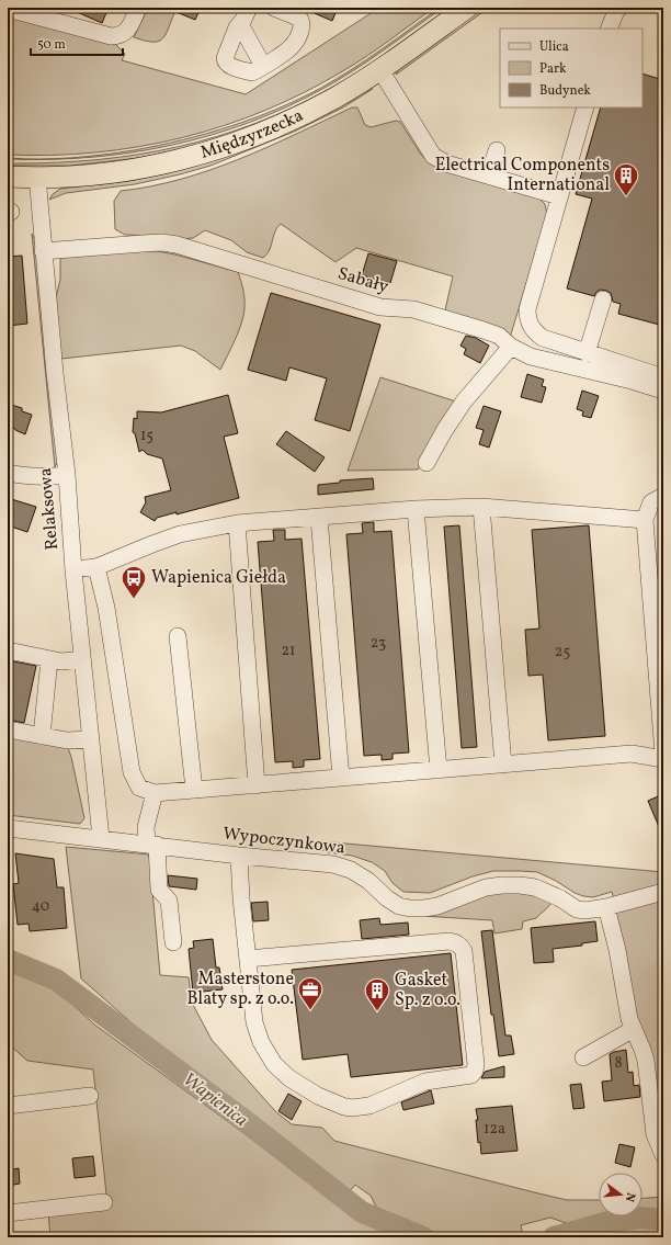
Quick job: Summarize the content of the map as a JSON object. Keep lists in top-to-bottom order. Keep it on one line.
{"streets":{"main road":["Międzyrzecka"],"street":["Sabały","Relaksowa","Wypoczynkowa"]},"crossings":[["Międzyrzecka","Relaksowa"],["Sabały","Relaksowa"],["Relaksowa","Wypoczynkowa"]],"water":["Wapienica"],"places":{"building":["Electrical Components International","Gasket Sp. z o.o."],"bus stop":["Wapienica Giełda"],"office":["Masterstone Blaty sp. z o.o."]},"house_numbers":["15","23","21","25","40","8","12a"],"legend":["Ulica","Park","Budynek"],"scale_bar":"50 m","north":"right"}
